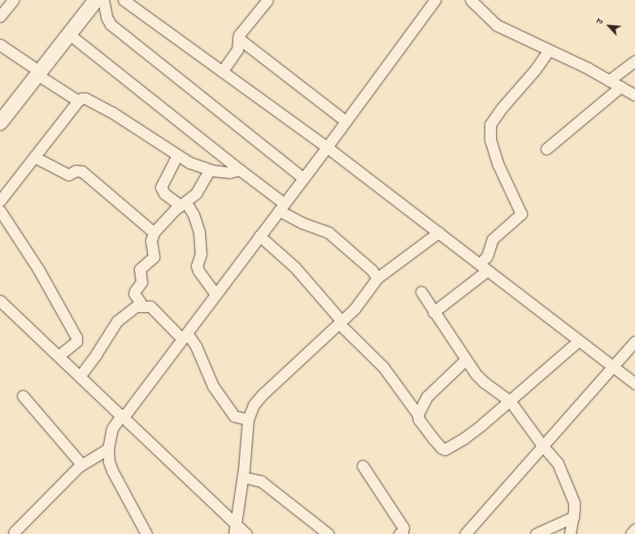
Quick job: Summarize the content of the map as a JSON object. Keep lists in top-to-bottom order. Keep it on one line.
{"north":"top left"}
